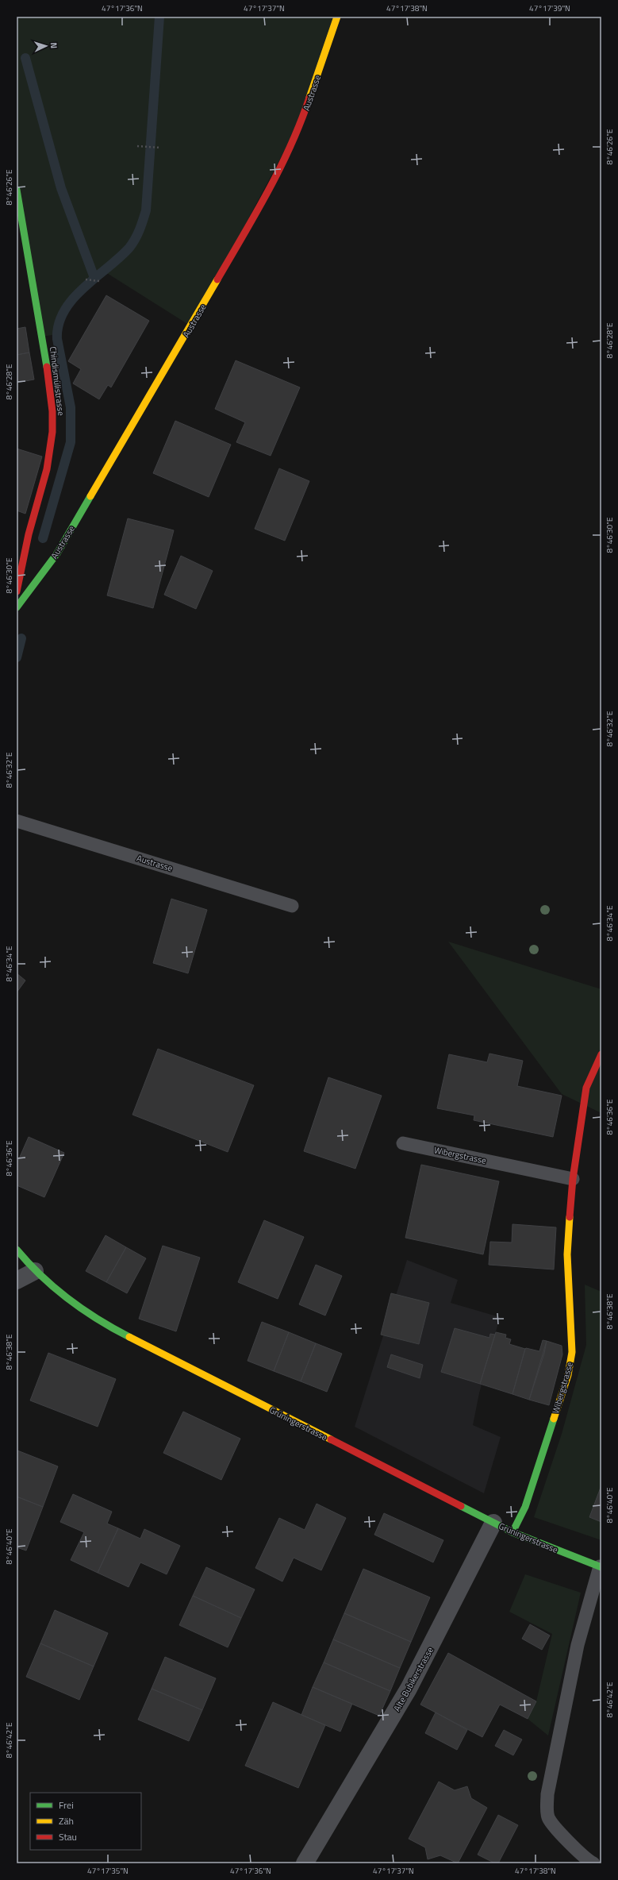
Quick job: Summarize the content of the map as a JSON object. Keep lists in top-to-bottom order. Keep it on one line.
{"streets":{"street":["Austrasse","Chindismülistrasse","Wibergstrasse","Grüningerstrasse","Alte Bubikerstrasse"]},"crossings":[["Wibergstrasse","Grüningerstrasse"],["Grüningerstrasse","Alte Bubikerstrasse"]],"legend":["Frei","Zäh","Stau"],"north":"right","coordinates":["47°17'36\"N","47°17'37\"N","47°17'38\"N","47°17'39\"N","8°46'26\"E","8°46'28\"E","8°46'30\"E","8°46'32\"E","8°46'34\"E","8°46'36\"E","8°46'38\"E","8°46'40\"E","8°46'42\"E","47°17'35\"N"]}
